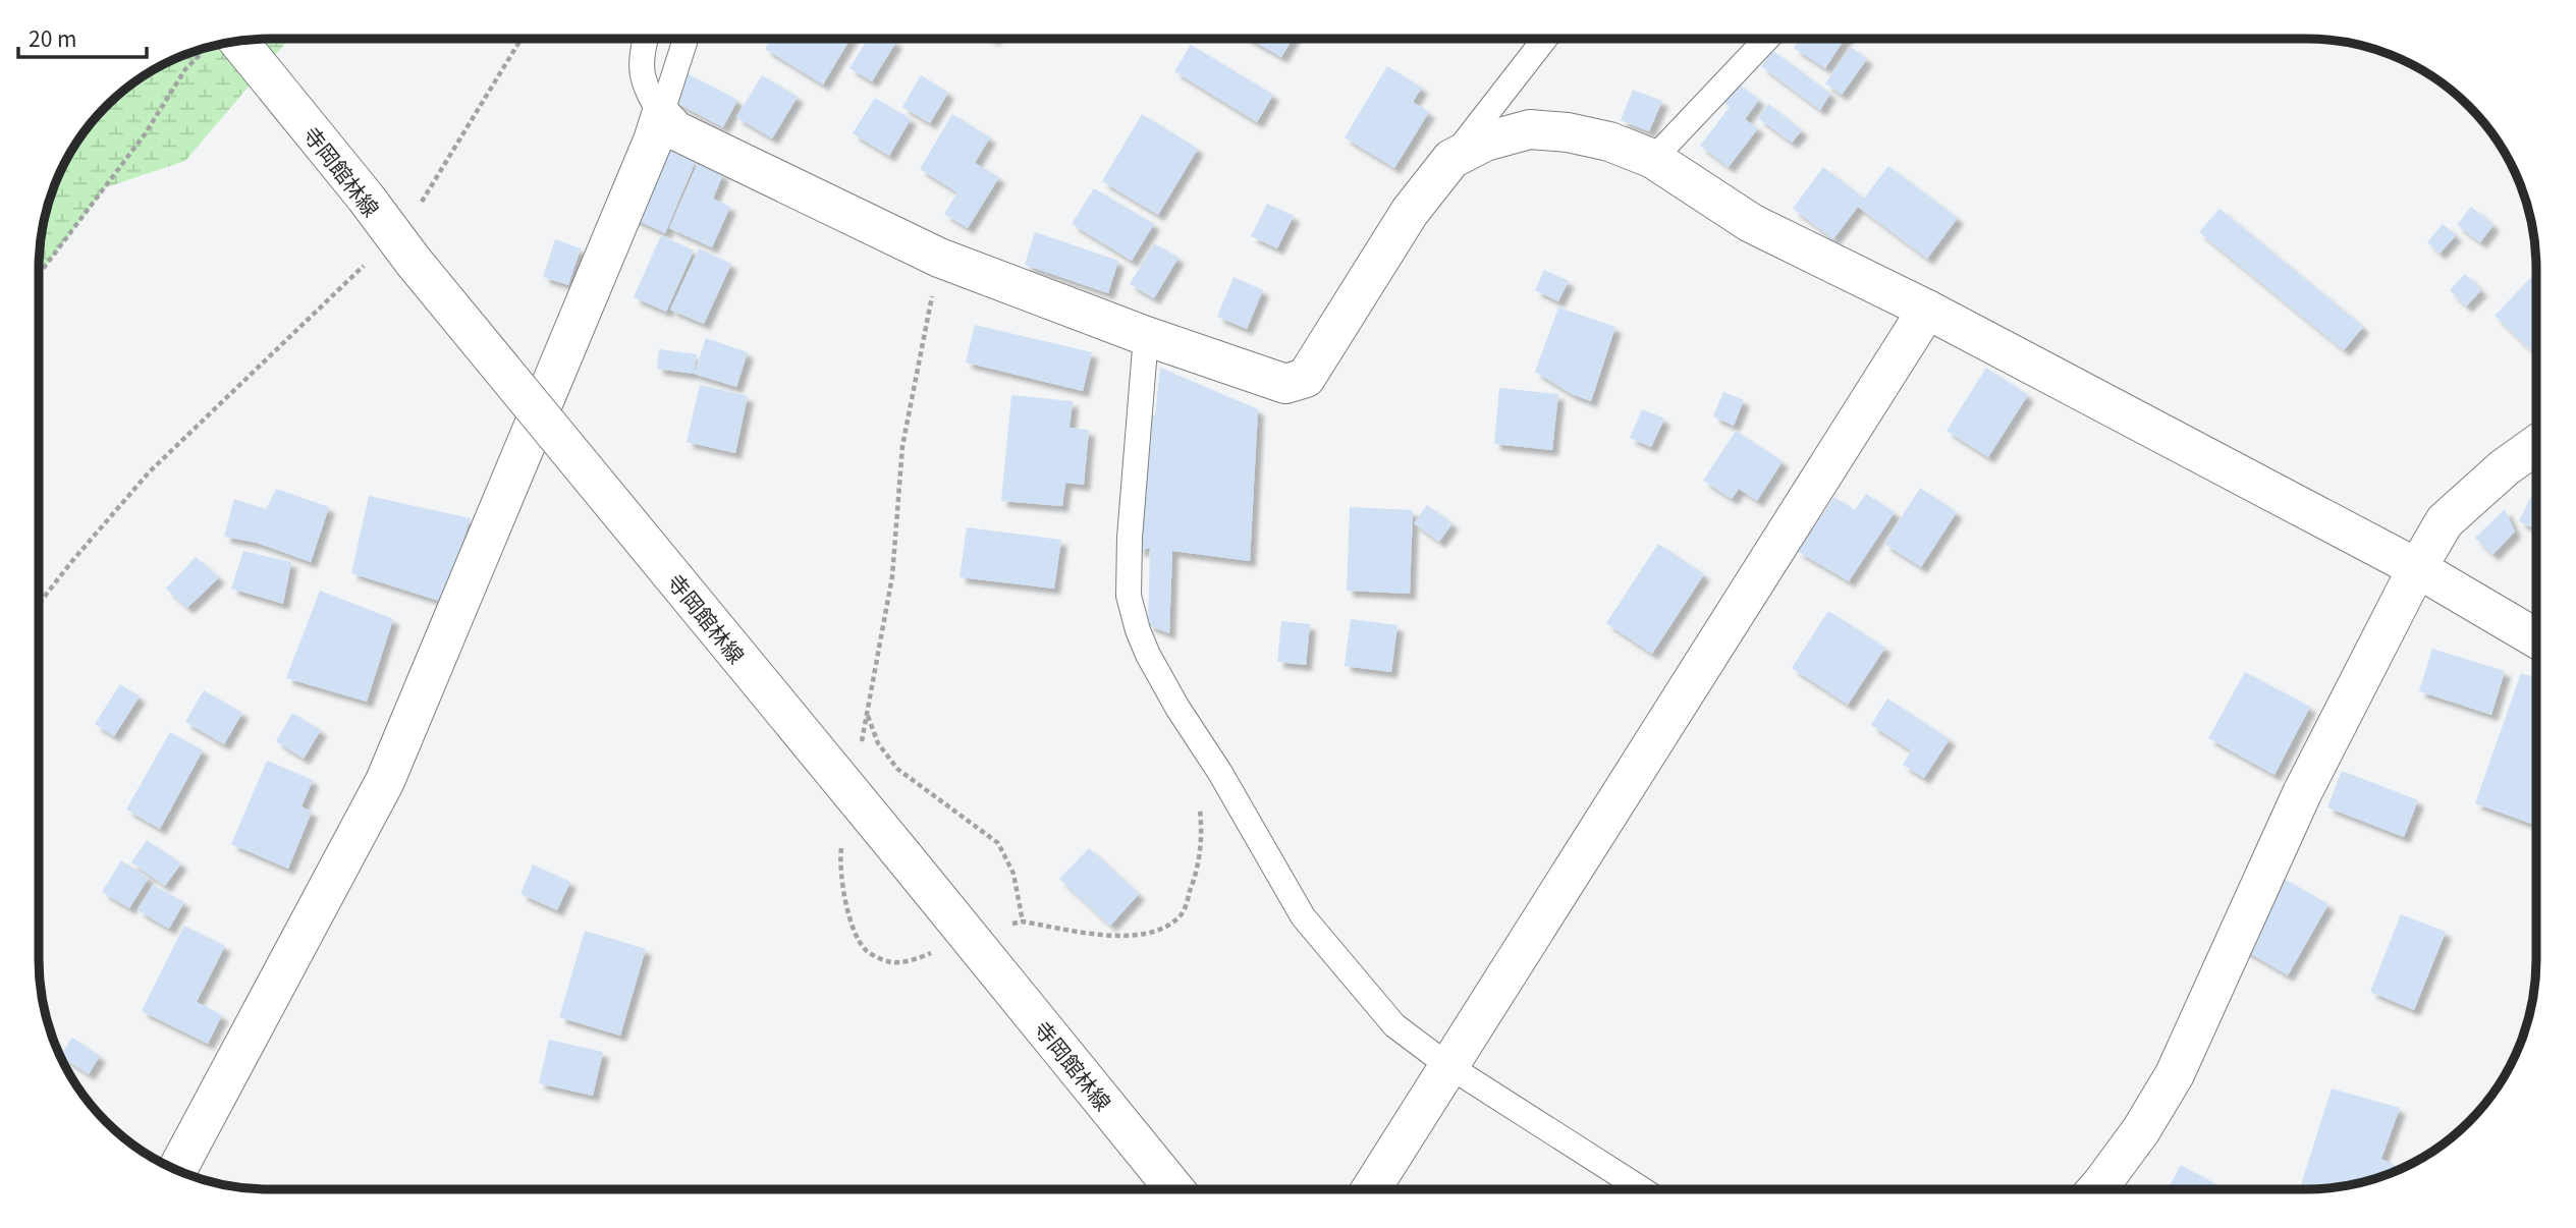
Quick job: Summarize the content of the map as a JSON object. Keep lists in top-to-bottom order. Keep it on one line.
{"streets":{"street":["寺岡館林線"]},"scale_bar":"20 m"}
